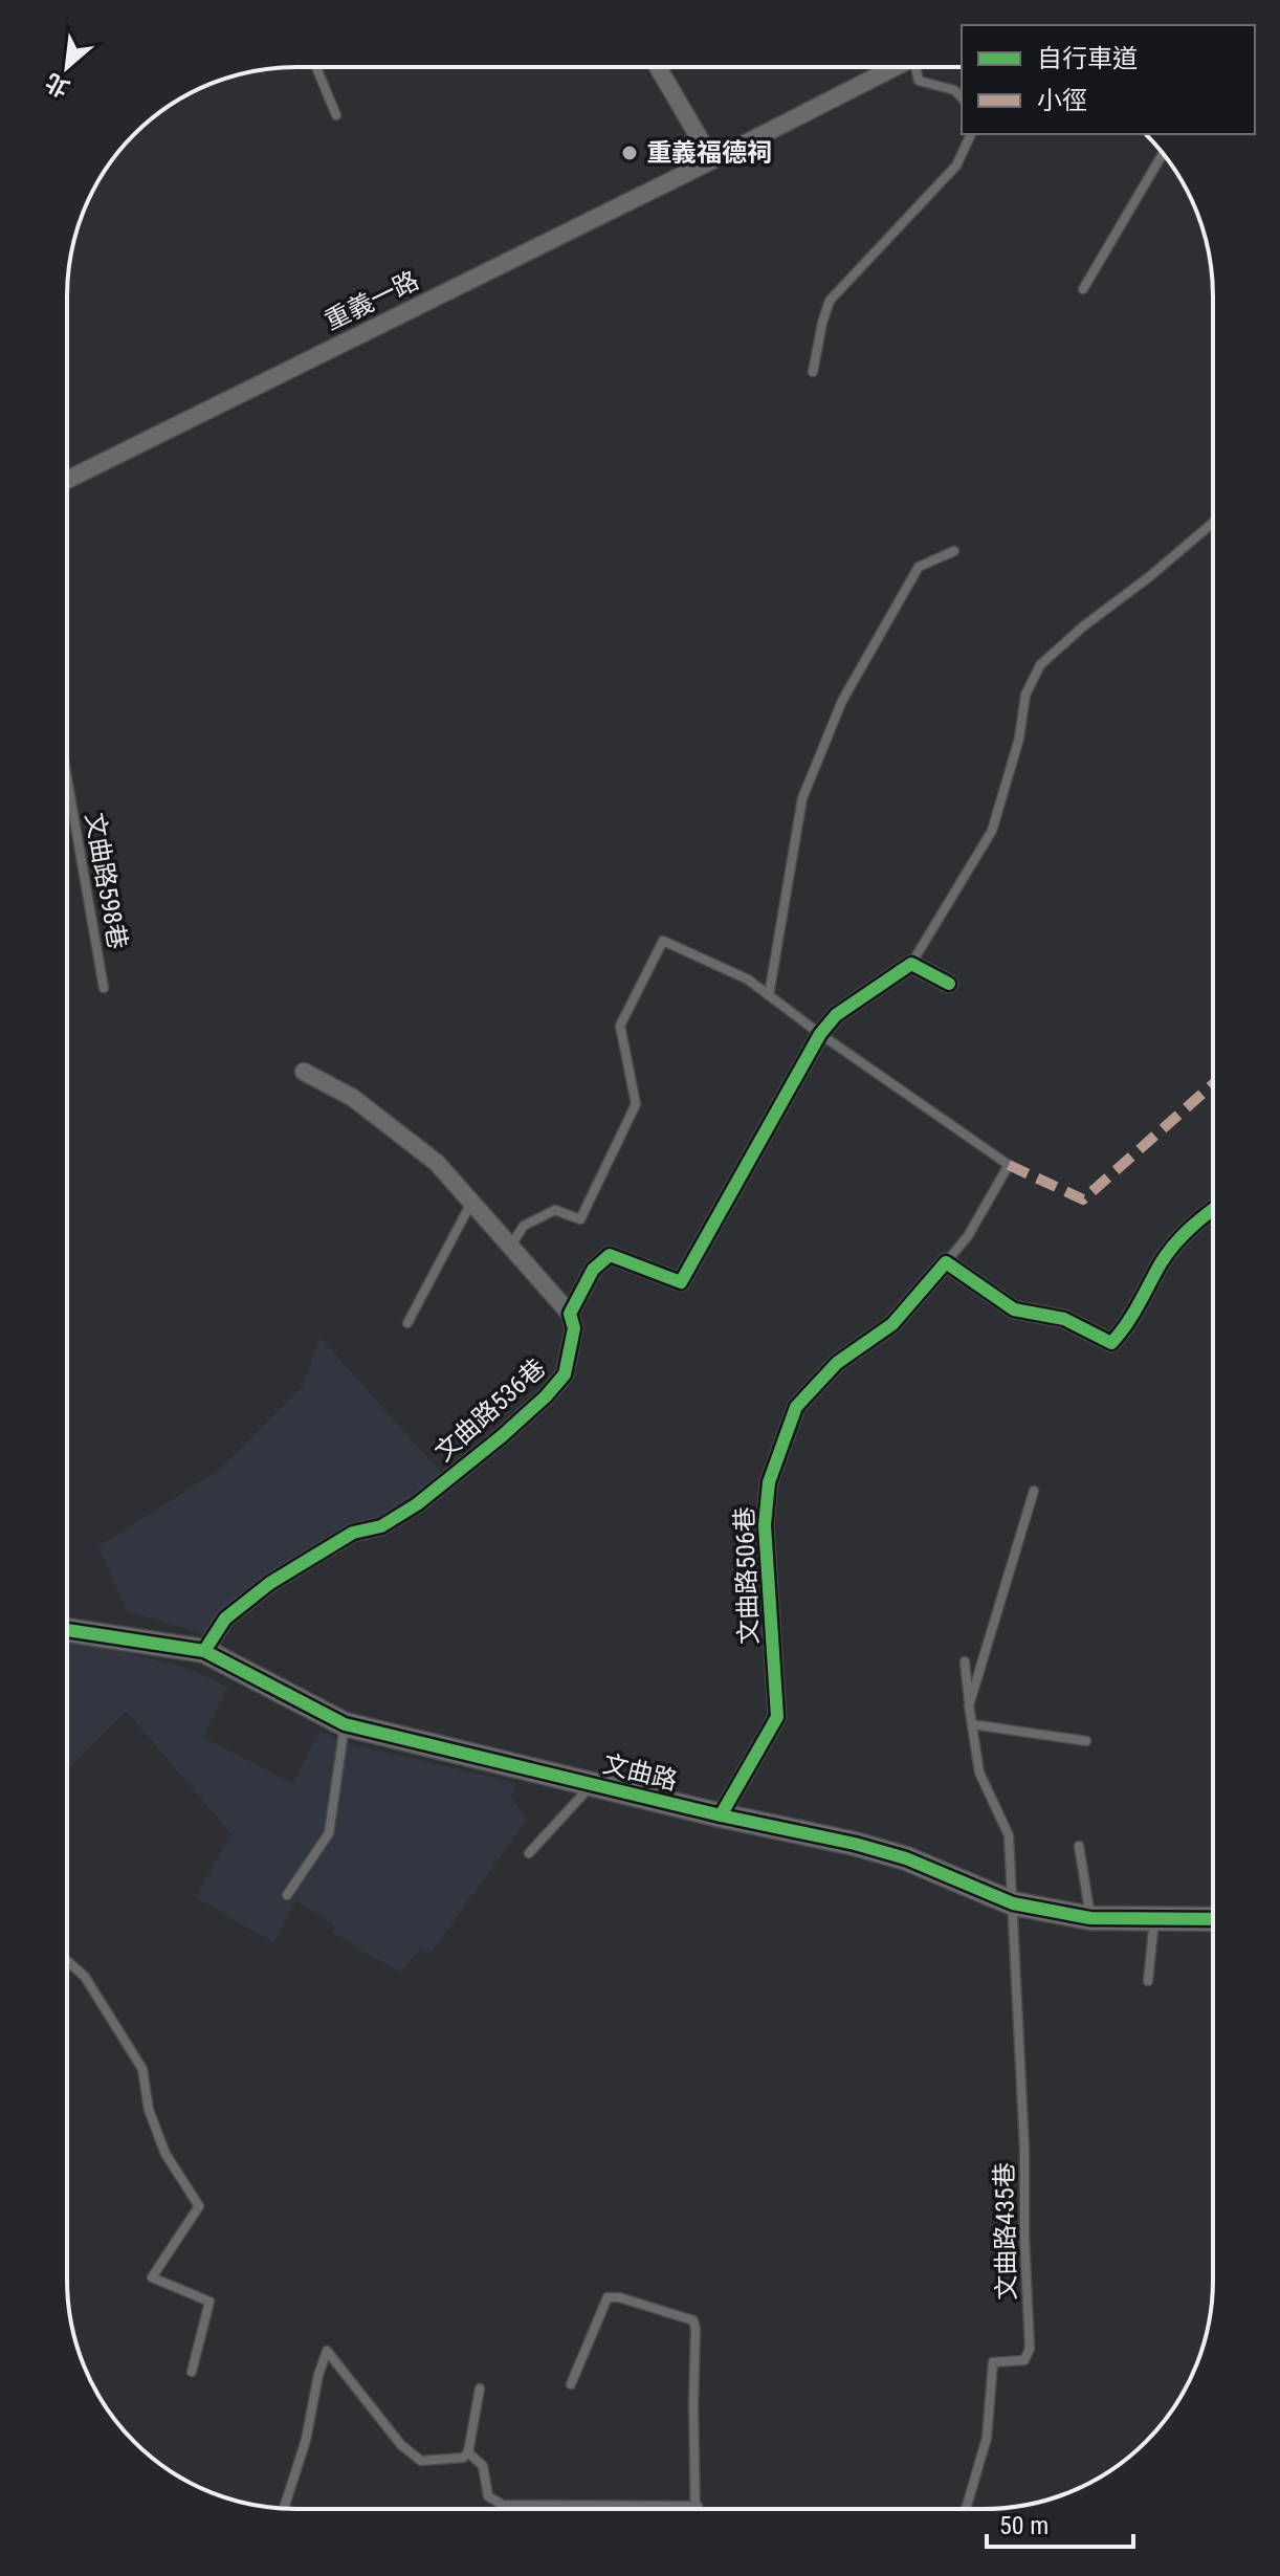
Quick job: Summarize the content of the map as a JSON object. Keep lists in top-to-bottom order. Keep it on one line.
{"streets":{"street":["重義一路","文曲路536巷","文曲路506巷","文曲路"],"lane":["文曲路598巷","文曲路435巷"]},"crossings":[["文曲路536巷","文曲路506巷"],["文曲路536巷","文曲路"],["文曲路506巷","文曲路"],["文曲路","文曲路435巷"]],"places":["重義福德祠"],"legend":["自行車道","小徑"],"scale_bar":"50 m","north":"bottom left"}
